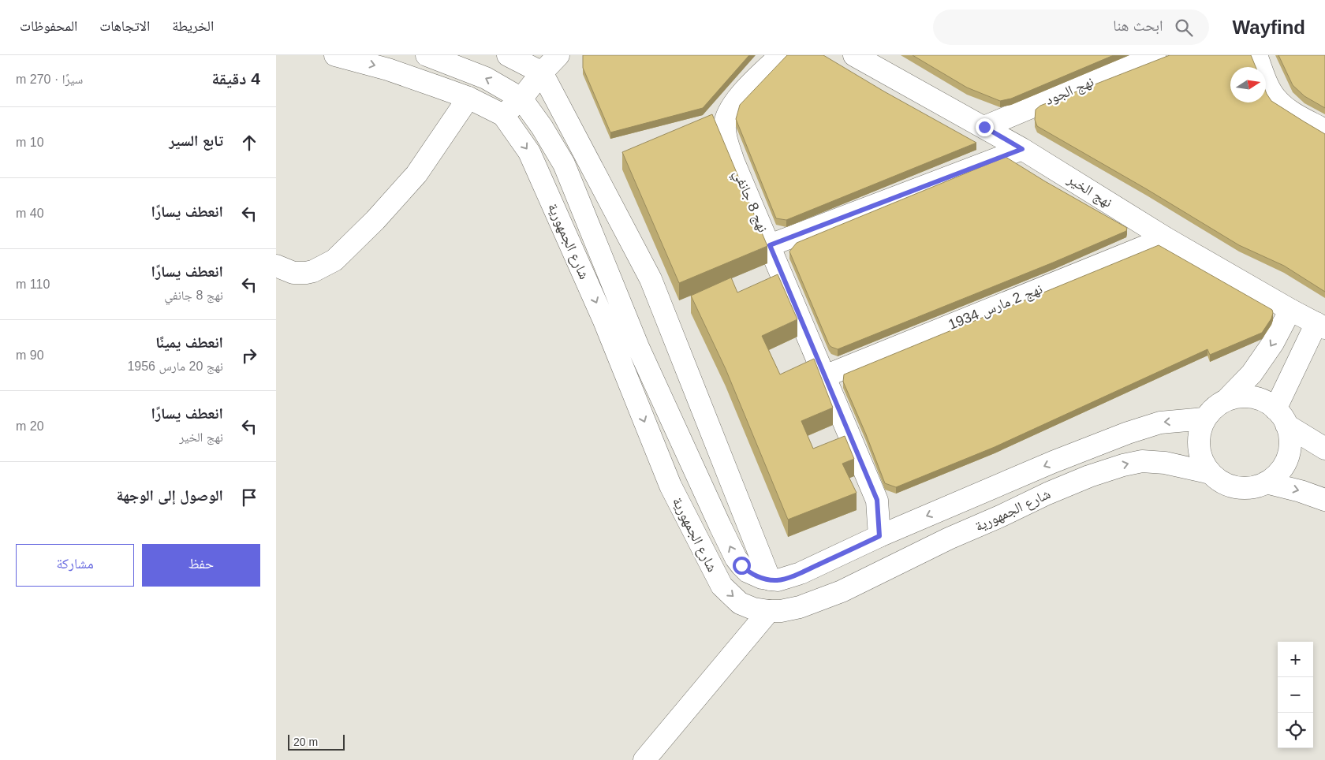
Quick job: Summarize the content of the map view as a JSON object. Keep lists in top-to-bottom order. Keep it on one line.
{"streets":{"street":["نهج الجود","نهج الخير","نهج 8 جانفي","شارع الجمهورية","نهج 2 مارس 1934"]},"crossings":[["نهج الجود","نهج الخير"],["نهج الخير","نهج 2 مارس 1934"],["نهج 8 جانفي","نهج 2 مارس 1934"]],"scale_bar":"20 m","north":"right","page":{"header":"Wayfind","search":"ابحث هنا","nav":["الخريطة","الاتجاهات","المحفوظات"],"heading":["4 دقيقة","سيرًا · 270 m"],"list":[["تابع السير","10 m"],["انعطف يسارًا","40 m"],["انعطف يسارًا","نهج 8 جانفي","110 m"],["انعطف يمينًا","نهج 20 مارس 1956","90 m"],["انعطف يسارًا","نهج الخير","20 m"],"الوصول إلى الوجهة"],"buttons":["حفظ","مشاركة"],"map_buttons":["+","−"],"scale":"20 m"}}
